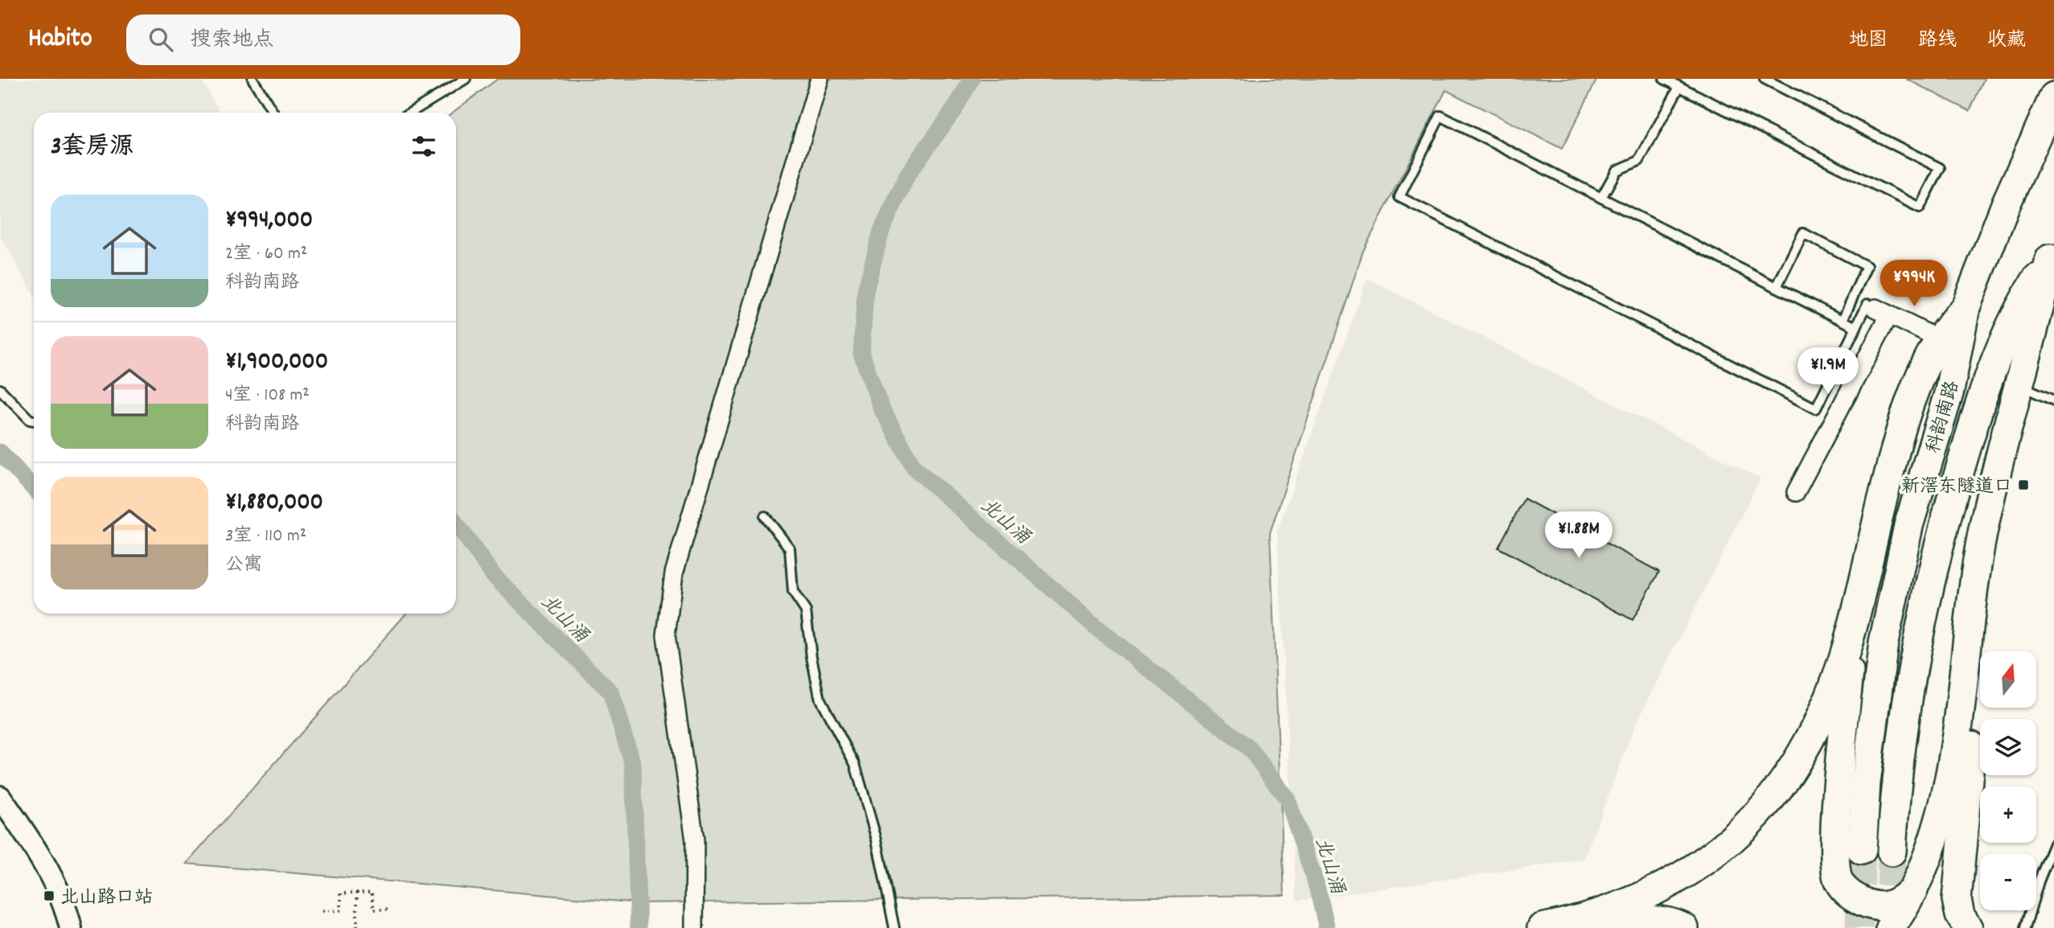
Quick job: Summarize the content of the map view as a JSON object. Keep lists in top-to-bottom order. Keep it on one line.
{"streets":{"highway":["科韵南路"]},"water":["北山涌"],"places":{"transit":["新滘东隧道口","北山路口站"]},"north":"top","page":{"header":"Habito","search":"搜索地点","nav":["地图","路线","收藏"],"heading":"3套房源","list":[{"name":"¥994,000","note":"2室 · 60 m² · 科韵南路"},{"name":"¥1,900,000","note":"4室 · 108 m² · 科韵南路"},{"name":"¥1,880,000","note":"3室 · 110 m² · 公寓"}],"price":["¥994K","¥1.9M","¥1.88M"],"map_buttons":["+","−"]}}
